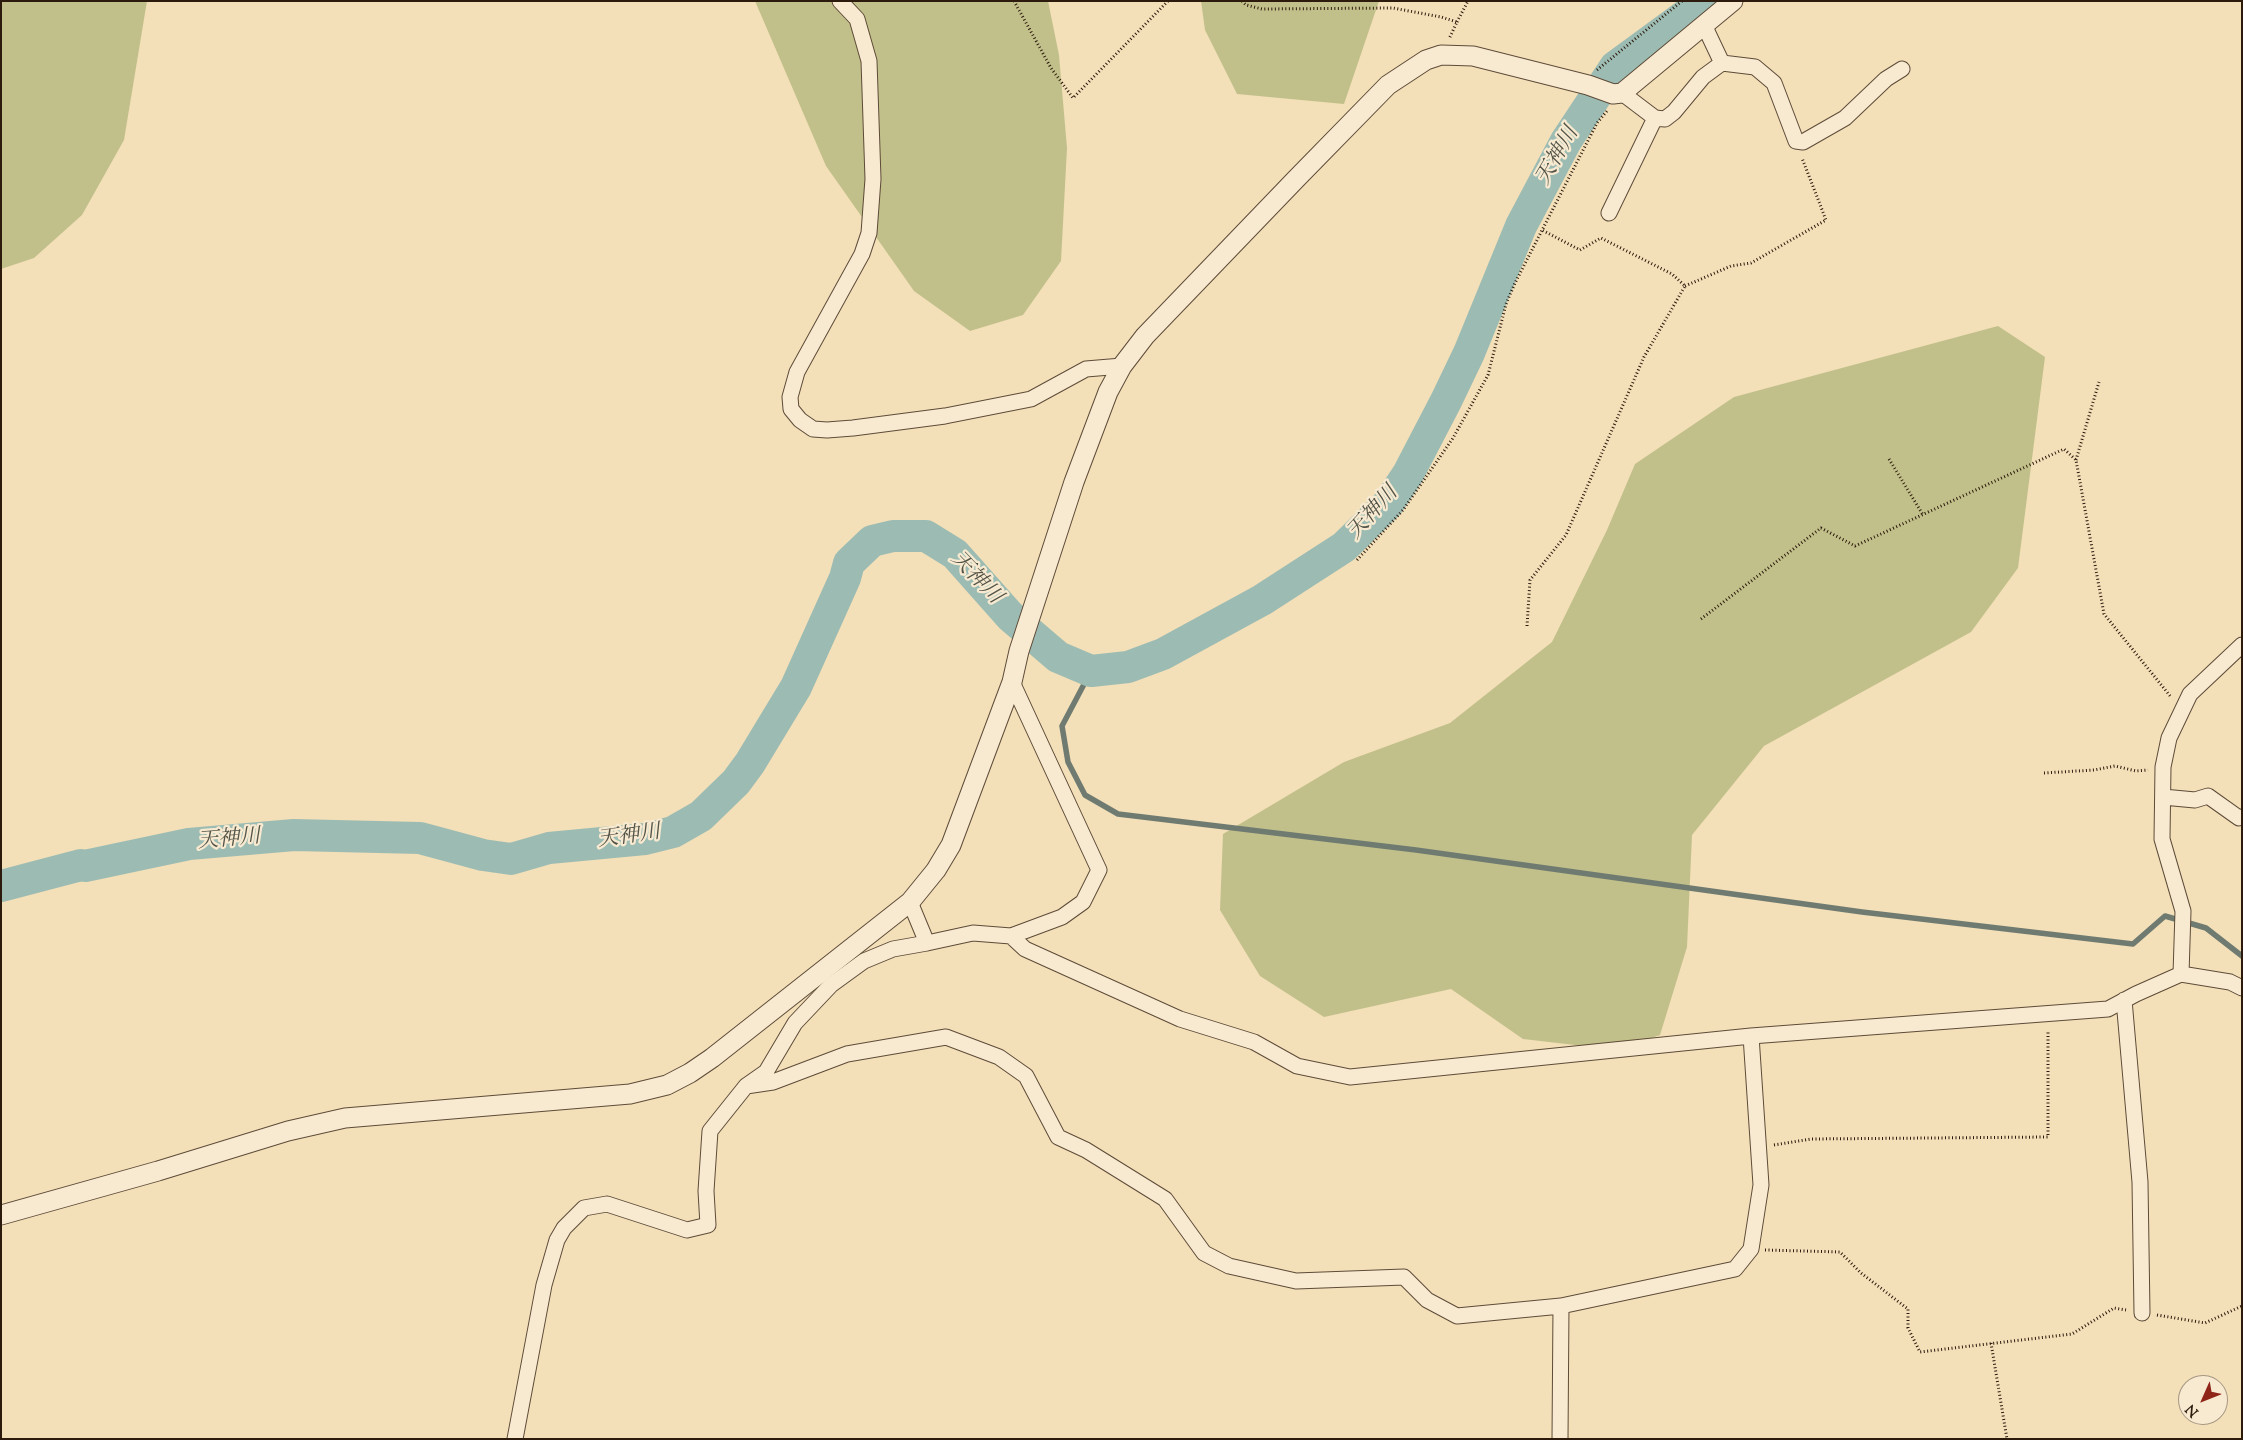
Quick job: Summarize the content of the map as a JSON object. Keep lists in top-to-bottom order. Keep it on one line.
{"water":["天神川"],"north":"bottom left"}
